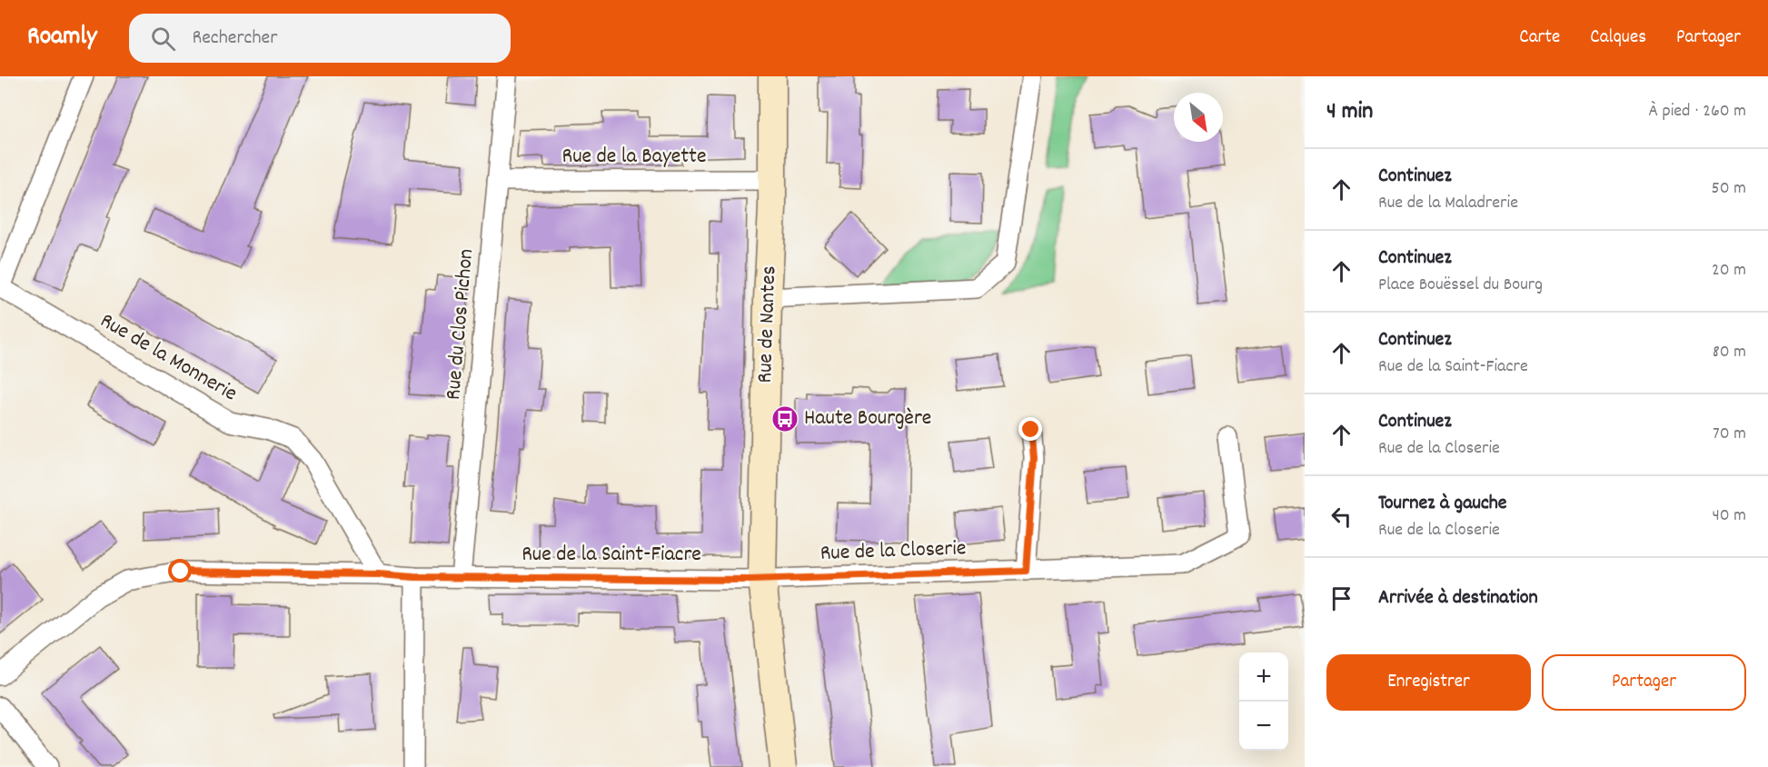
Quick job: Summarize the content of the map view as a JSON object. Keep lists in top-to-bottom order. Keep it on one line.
{"streets":{"main road":["Rue de Nantes"],"street":["Rue de la Bayette","Rue du Clos Pichon","Rue de la Monnerie","Rue de la Closerie","Rue de la Saint-Fiacre"]},"crossings":[["Rue de la Bayette","Rue du Clos Pichon"],["Rue de la Bayette","Rue de Nantes"],["Rue du Clos Pichon","Rue de la Saint-Fiacre"],["Rue de Nantes","Rue de la Closerie"],["Rue de Nantes","Rue de la Saint-Fiacre"],["Rue de la Monnerie","Rue de la Saint-Fiacre"],["Rue de la Closerie","Rue de la Saint-Fiacre"]],"places":{"bus stop":["Haute Bourgère"]},"north":"bottom right","page":{"header":"Roamly","search":"Rechercher","nav":["Carte","Calques","Partager"],"heading":["4 min","À pied · 260 m"],"list":[["Continuez","Rue de la Maladrerie","50 m"],["Continuez","Place Bouëssel du Bourg","20 m"],["Continuez","Rue de la Saint-Fiacre","80 m"],["Continuez","Rue de la Closerie","70 m"],["Tournez à gauche","Rue de la Closerie","40 m"],"Arrivée à destination"],"buttons":["Enregistrer","Partager"],"map_buttons":["+","−"]}}
